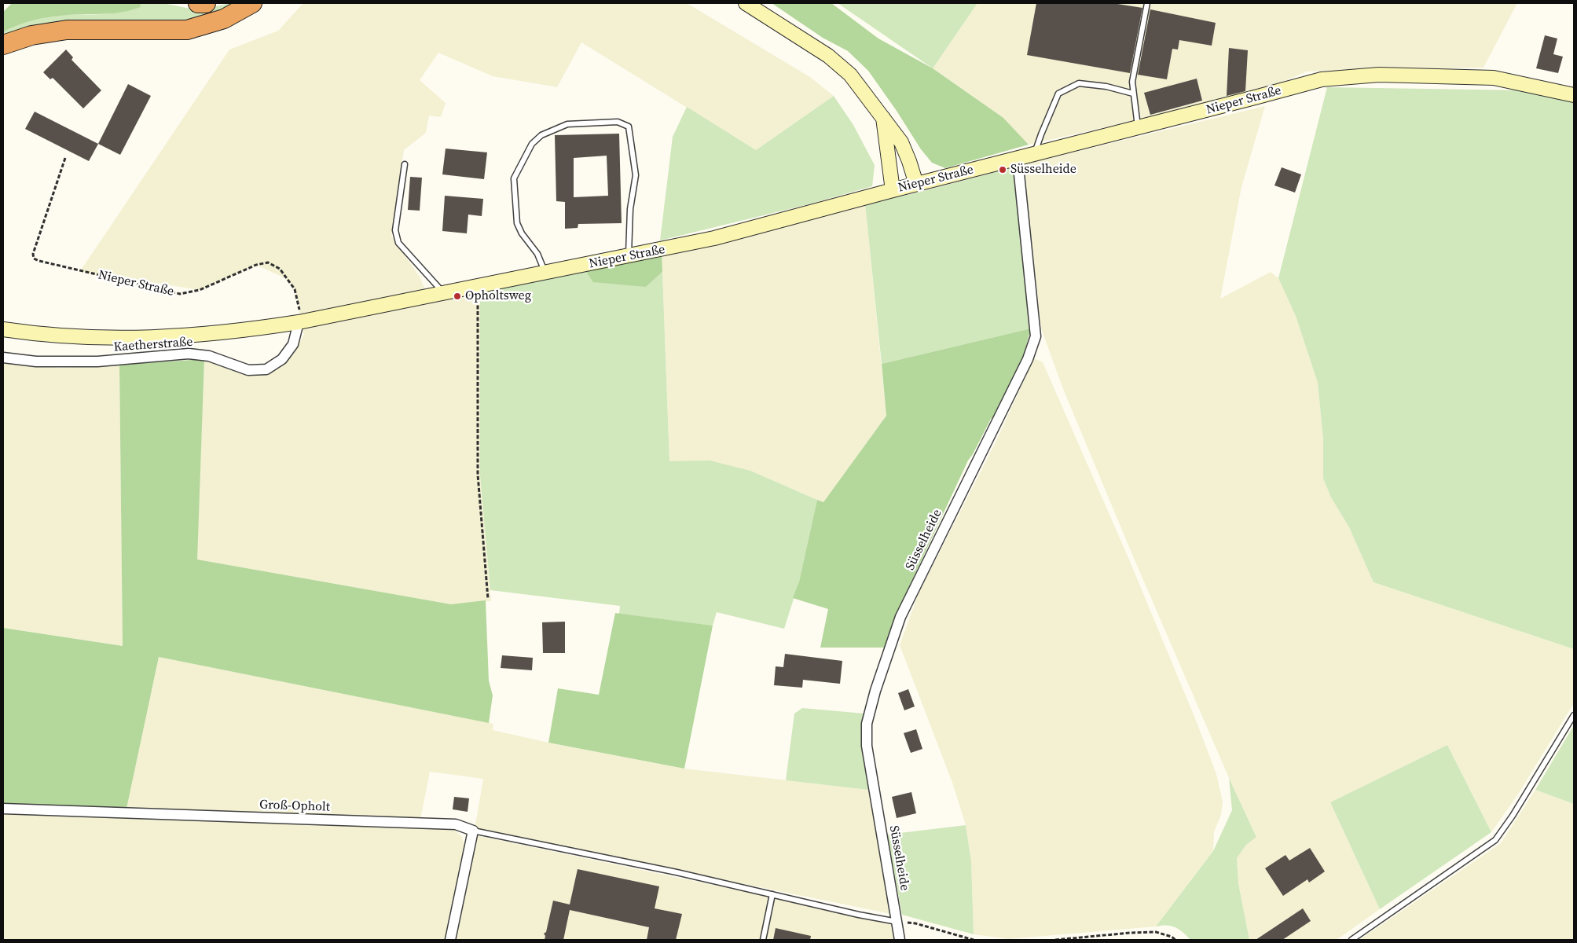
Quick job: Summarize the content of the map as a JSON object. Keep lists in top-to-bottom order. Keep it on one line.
{"streets":{"main road":["Nieper Straße"],"street":["Kaetherstraße","Süsselheide","Groß-Opholt"]},"crossings":[["Nieper Straße","Kaetherstraße"],["Nieper Straße","Süsselheide"]],"places":["Süsselheide","Opholtsweg"]}
